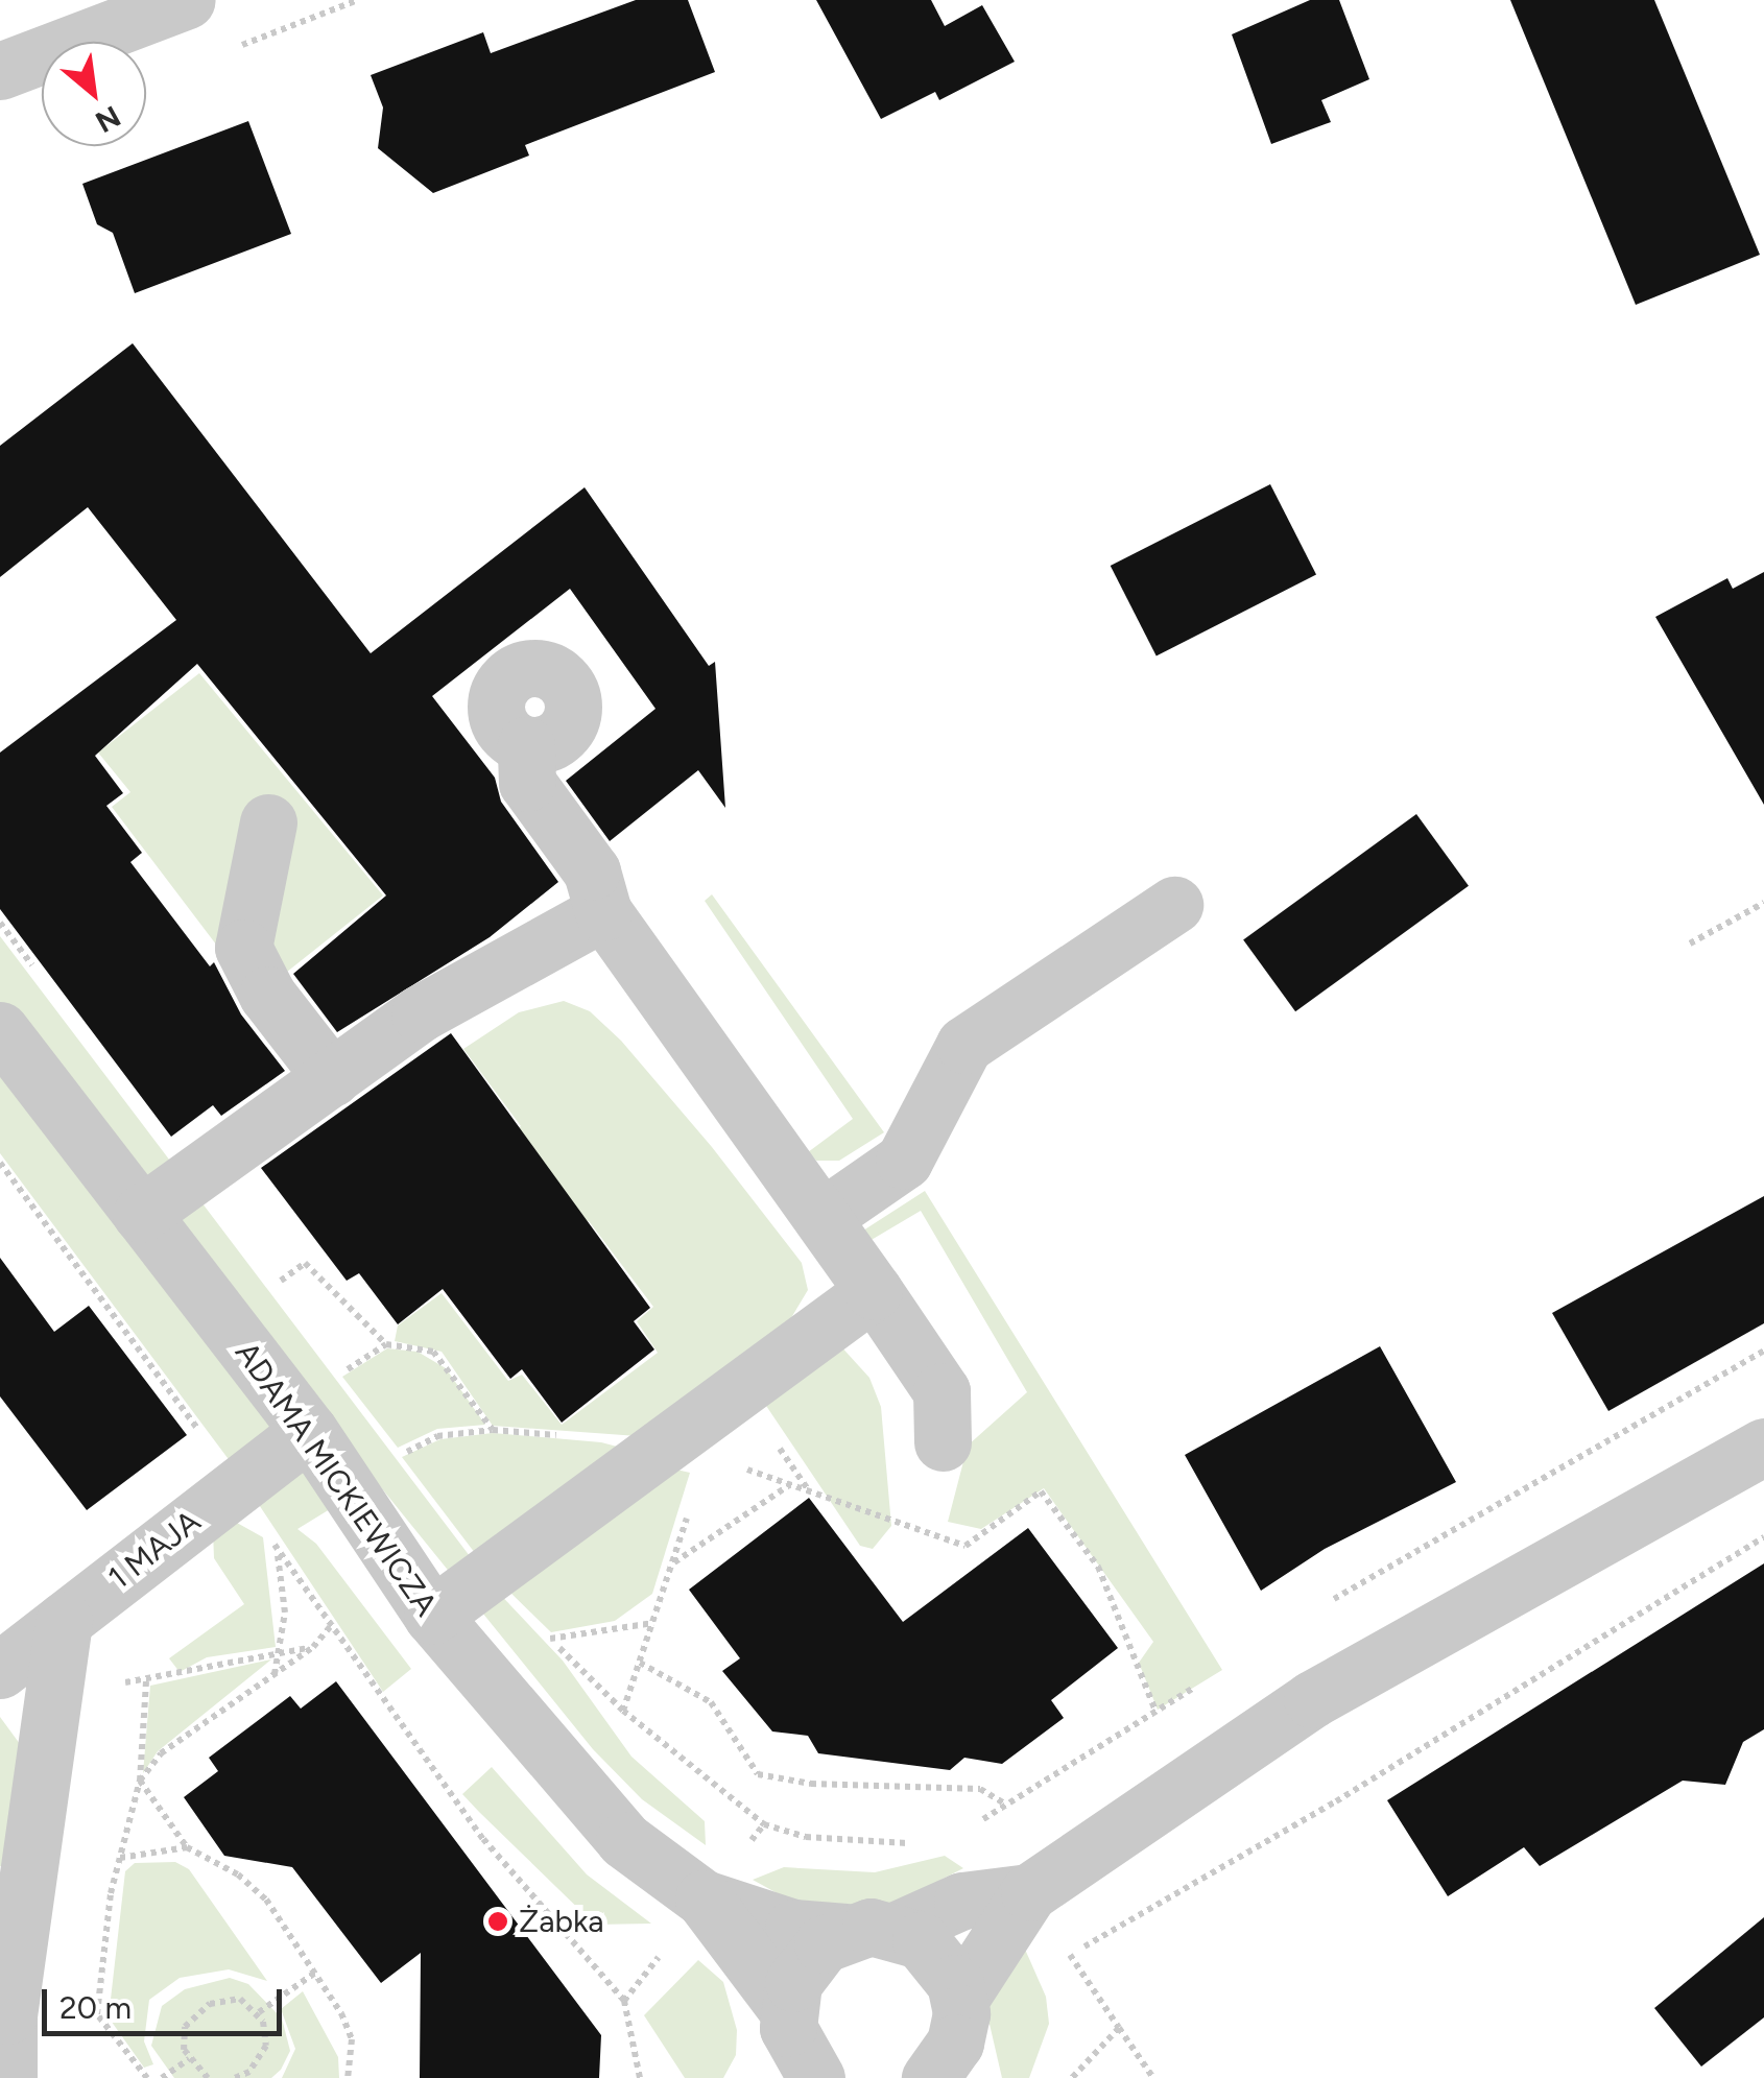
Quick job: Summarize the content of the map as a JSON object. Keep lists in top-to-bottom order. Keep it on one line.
{"streets":{"street":["ADAMA MICKIEWICZA","1 MAJA"]},"crossings":[["ADAMA MICKIEWICZA","1 MAJA"]],"places":["Żabka"],"scale_bar":"20 m","north":"bottom right"}
